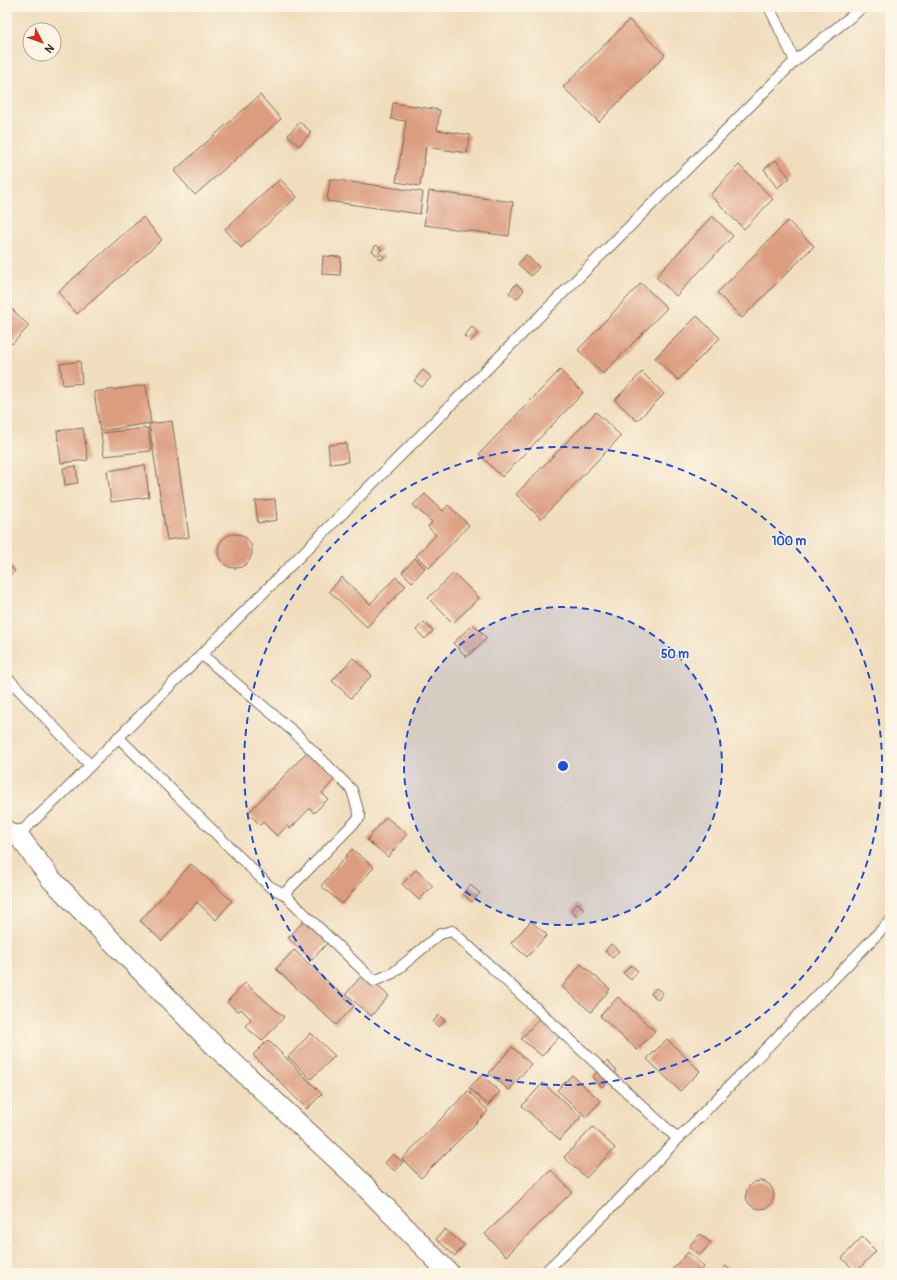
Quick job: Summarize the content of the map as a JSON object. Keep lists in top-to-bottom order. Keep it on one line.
{"north":"bottom right","rings":["100 m","50 m"]}
